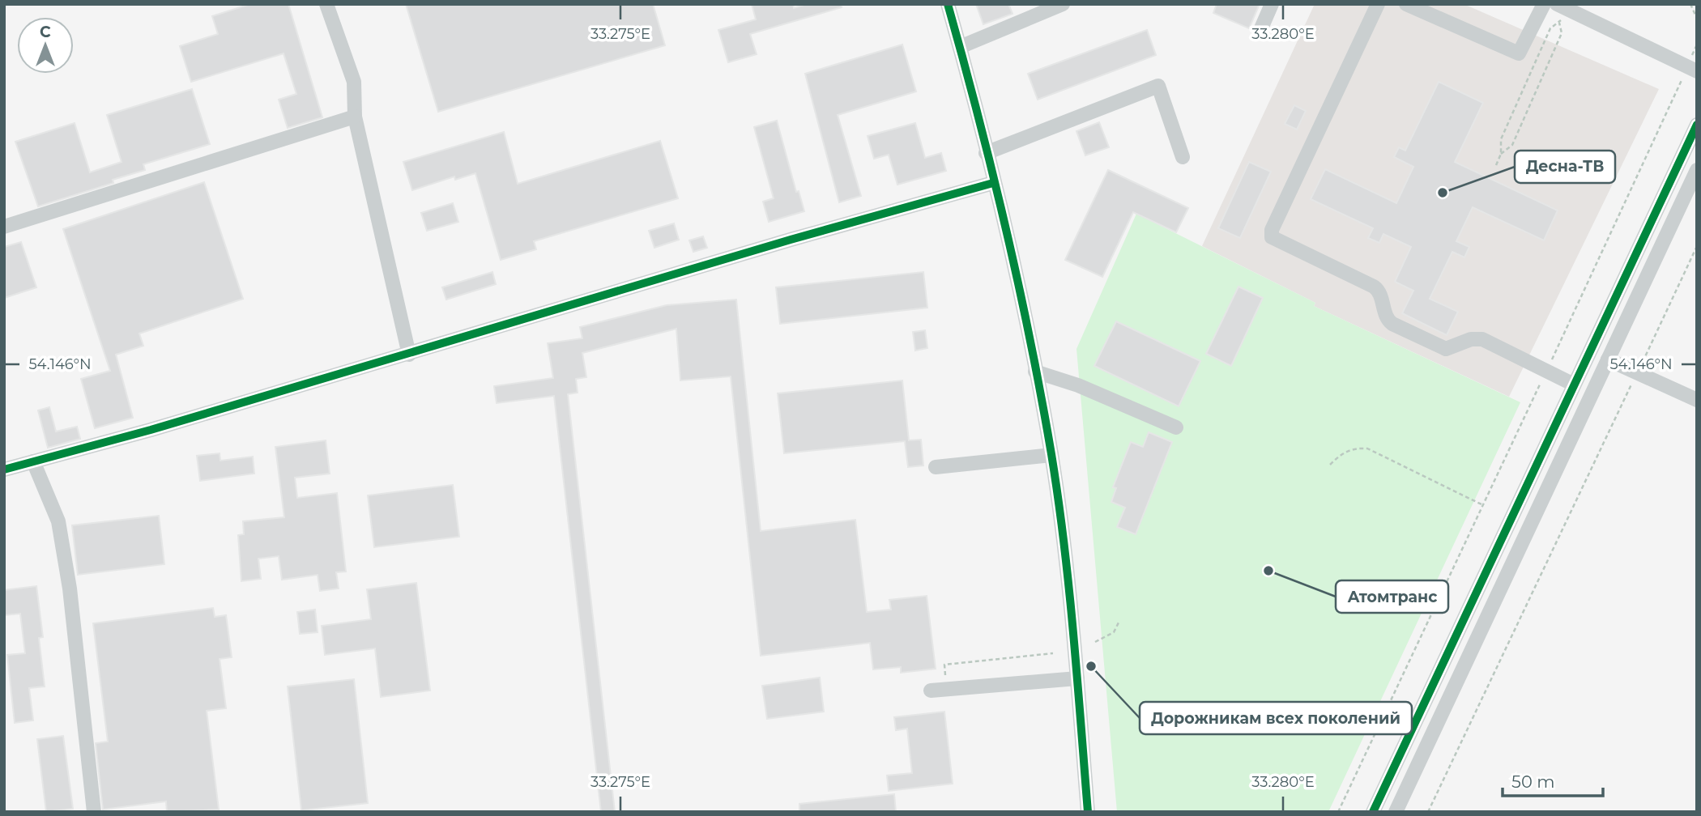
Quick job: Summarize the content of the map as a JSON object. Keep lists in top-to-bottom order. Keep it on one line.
{"places":["Десна-ТВ","Атомтранс","Дорожникам всех поколений"],"scale_bar":"50 m","north":"top","coordinates":["33.275°E","33.280°E","54.146°N"]}
